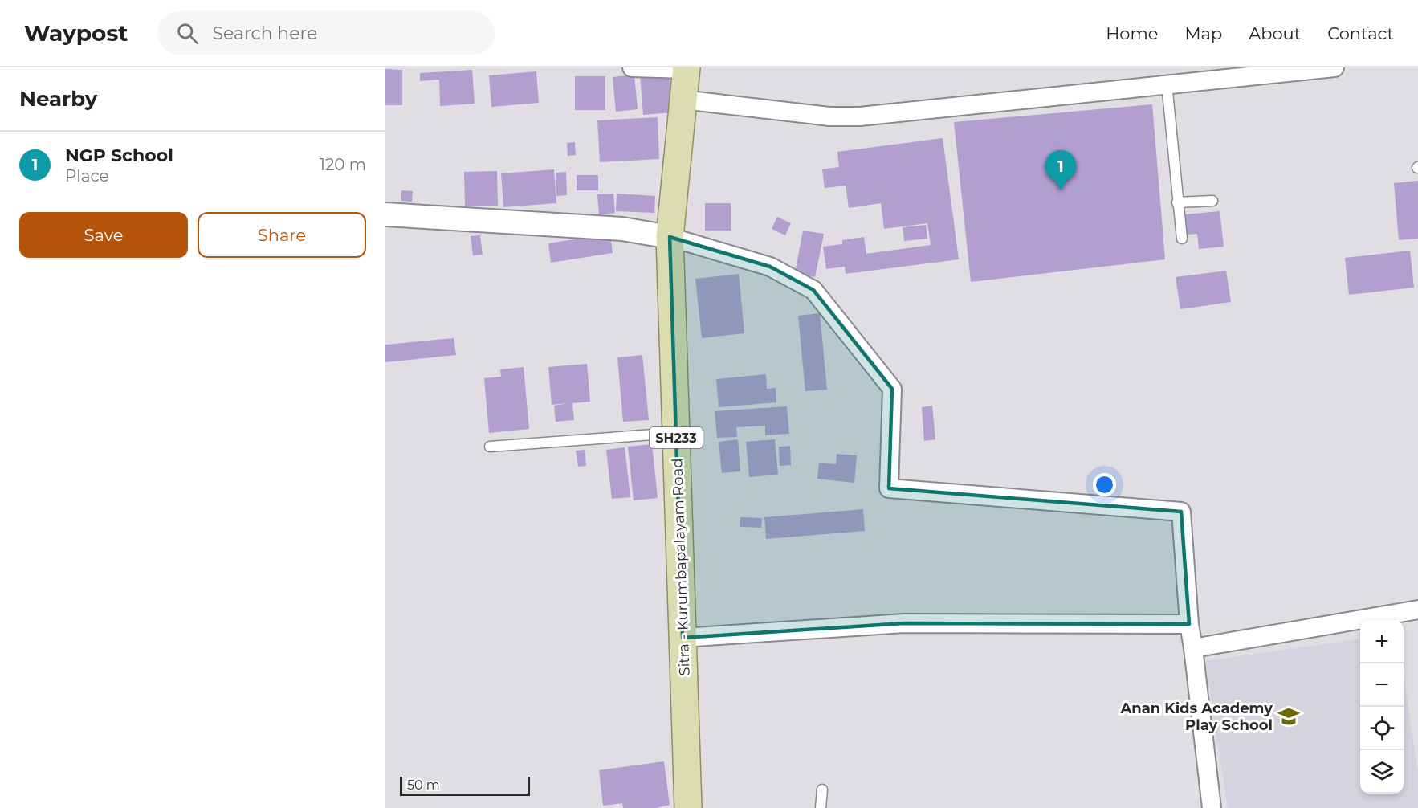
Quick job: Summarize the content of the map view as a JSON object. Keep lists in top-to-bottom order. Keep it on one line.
{"streets":{"main road":["SH233","Sitra - Kurumbapalayam Road"]},"places":{"school or university":["Anan Kids Academy Play School"]},"scale_bar":"50 m","page":{"header":"Waypost","search":"Search here","nav":["Home","Map","About","Contact"],"heading":"Nearby","list":[{"mark":"1","name":"NGP School","note":"Place","value":"120 m"}],"pins":"1","buttons":["Save","Share"],"map_buttons":["+","−"],"scale":"50 m"}}
